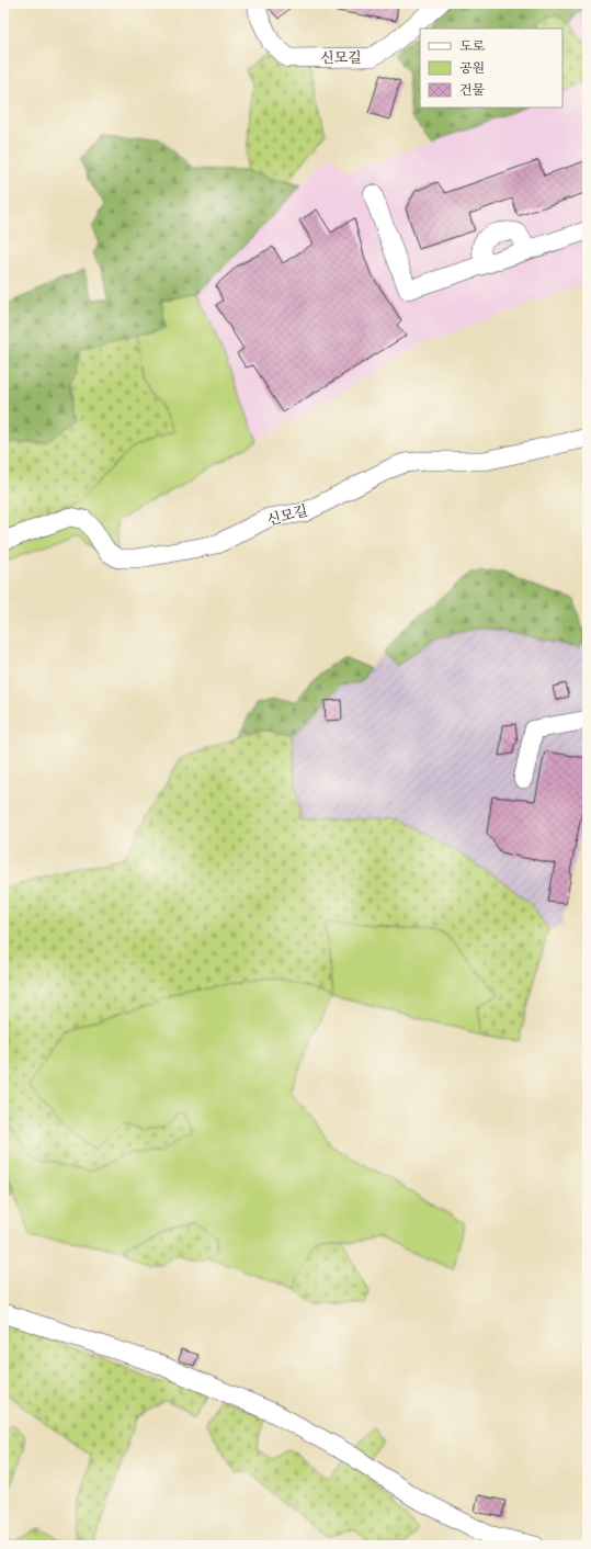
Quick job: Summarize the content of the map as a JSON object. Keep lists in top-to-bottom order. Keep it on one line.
{"streets":{"street":["신모길"]},"legend":["도로","공원","건물"]}
